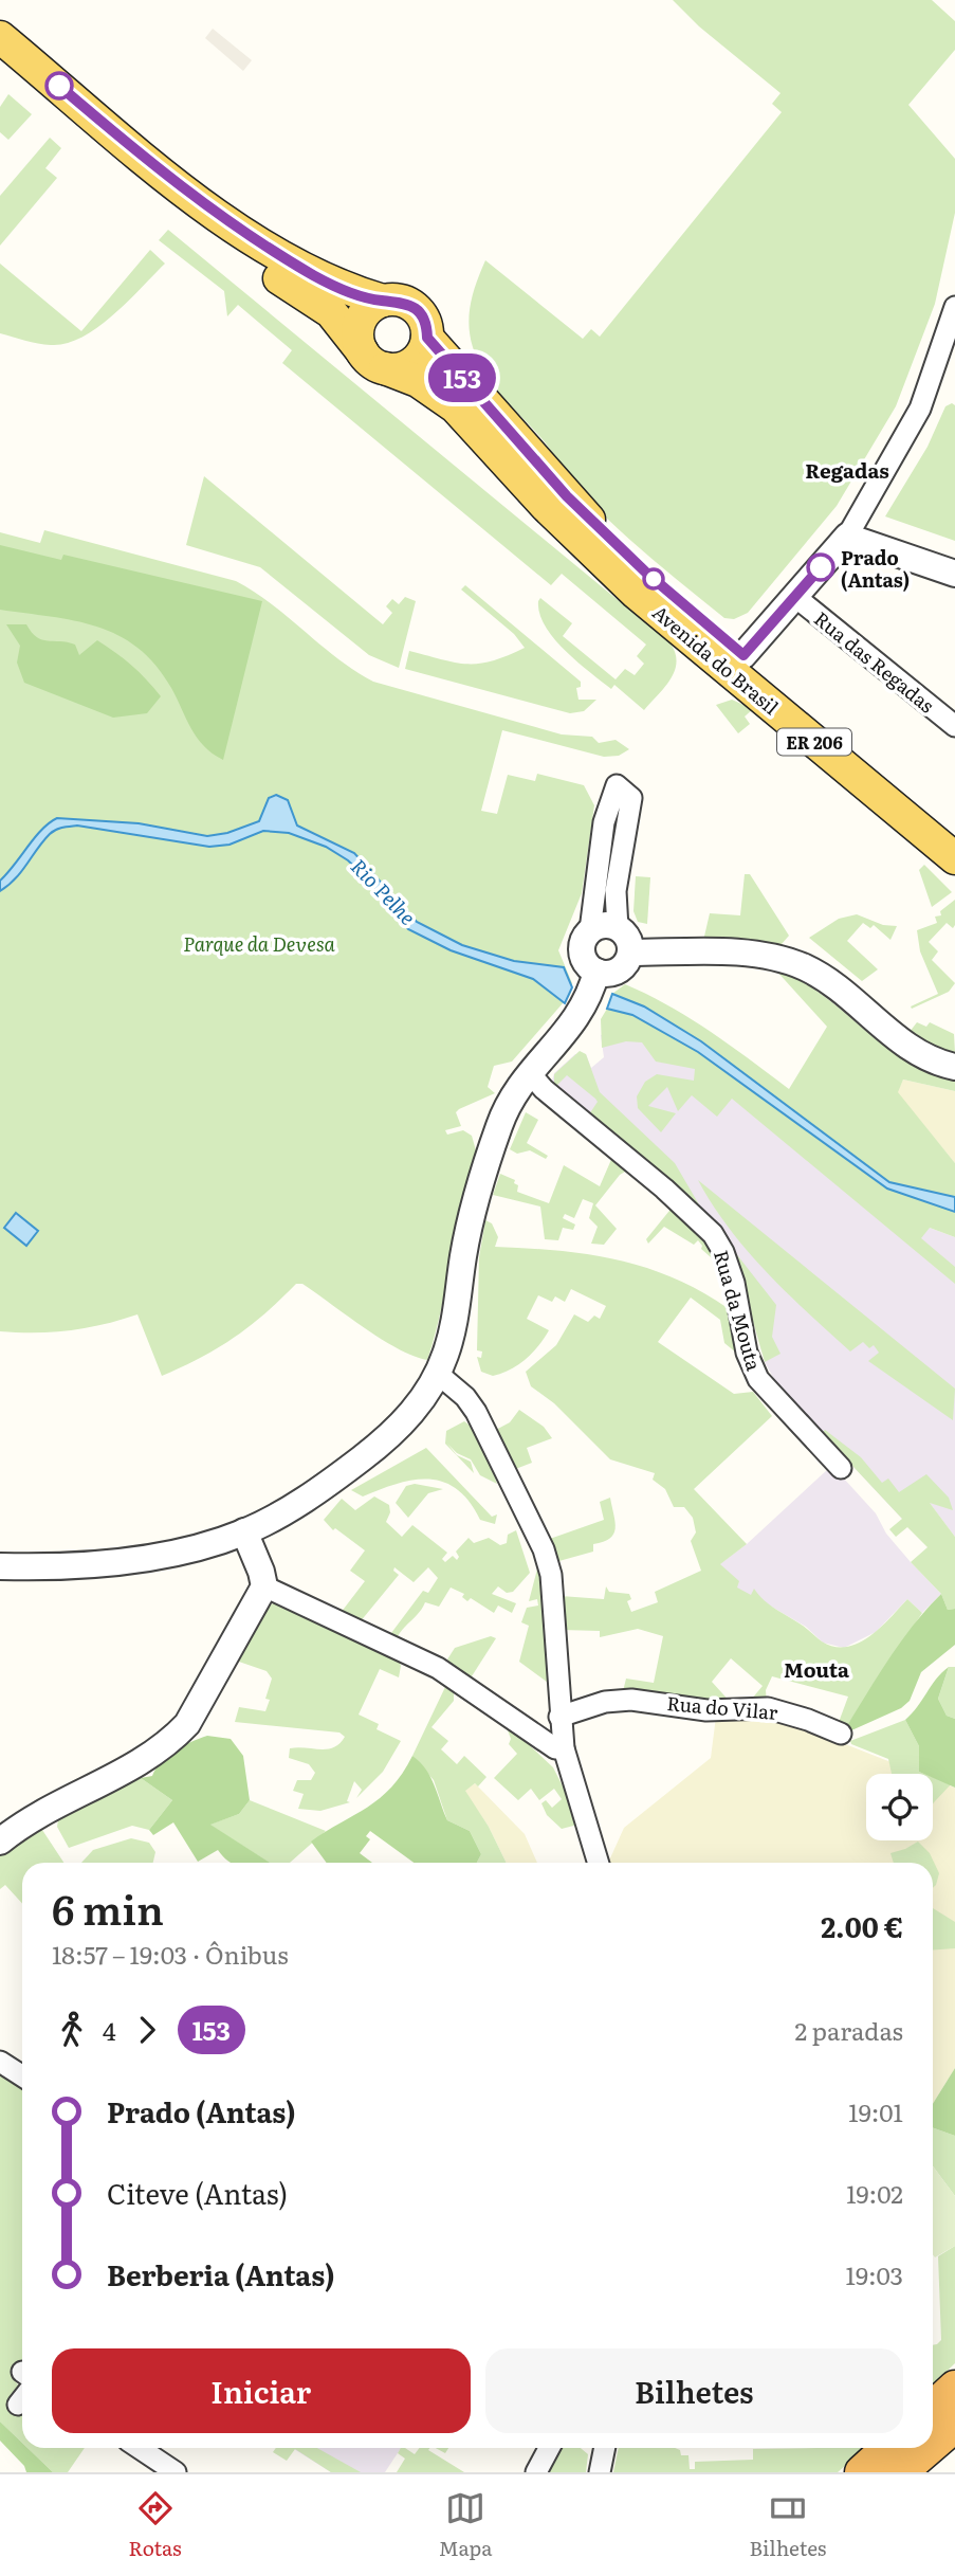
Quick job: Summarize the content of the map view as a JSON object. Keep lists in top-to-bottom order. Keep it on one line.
{"streets":{"main road":["Avenida do Brasil","ER 206"],"street":["Rua das Regadas","Rua da Mouta","Rua do Vilar"]},"crossings":[["Avenida do Brasil","ER 206"]],"districts":["Regadas","Mouta"],"water":["Rio Pelhe"],"parks":["Parque da Devesa"],"places":["Prado (Antas)"],"lines":["bus line 153"],"page":{"on_map":"153","heading":["6 min","18:57 – 19:03 · Ônibus","2.00 €"],"legs":["4","153","2 paradas"],"list":[{"name":"Prado (Antas)","value":"19:01"},{"name":"Citeve (Antas)","value":"19:02"},{"name":"Berberia (Antas)","value":"19:03"}],"buttons":["Iniciar","Bilhetes"],"tabs":["Rotas","Mapa","Bilhetes"]}}
